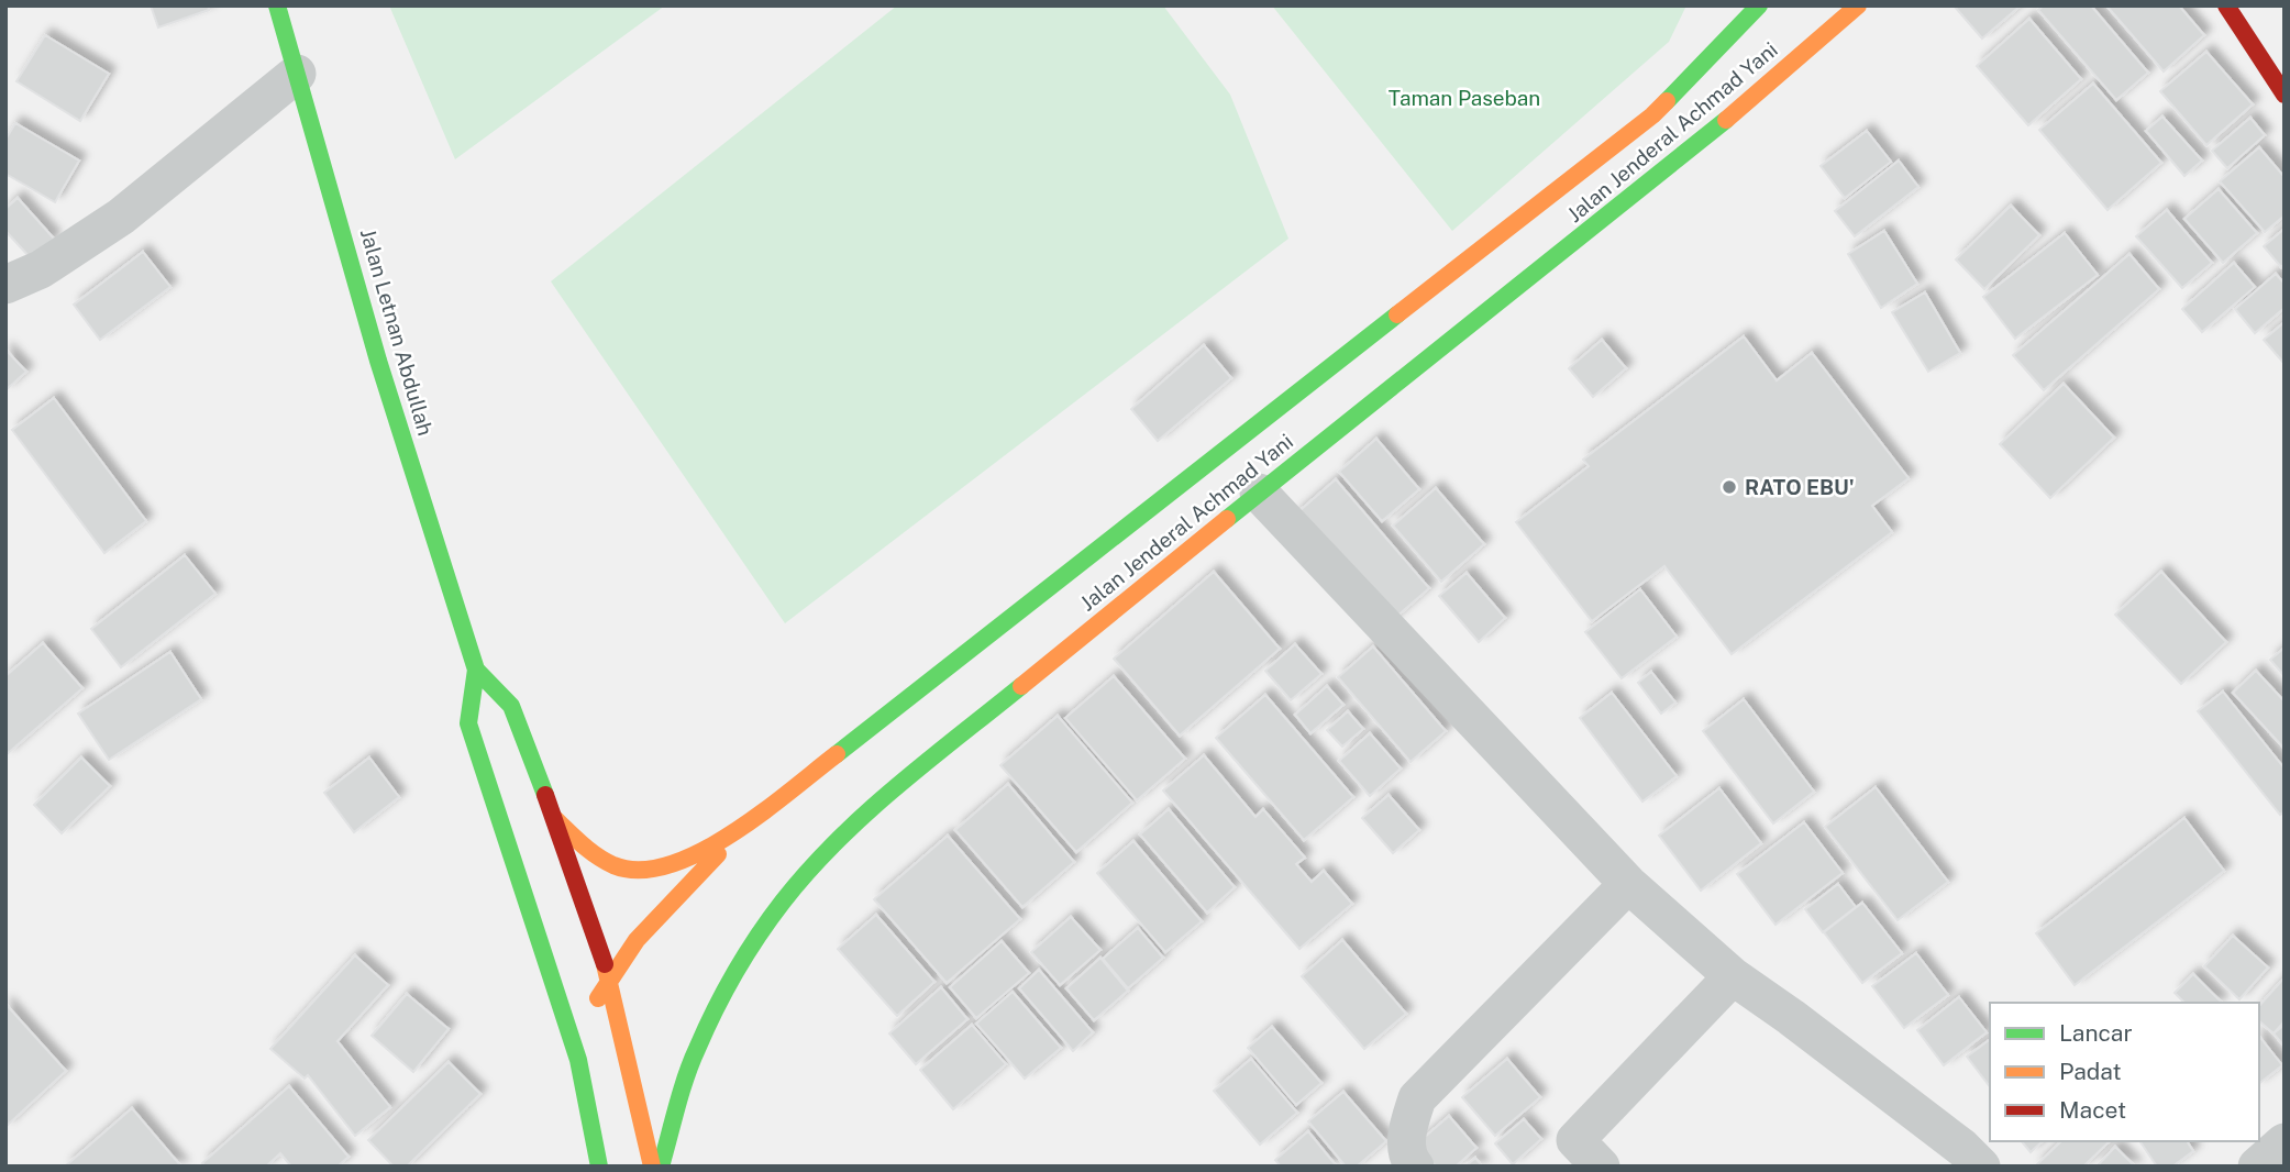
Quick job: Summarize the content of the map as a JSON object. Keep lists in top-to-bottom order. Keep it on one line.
{"streets":{"street":["Jalan Jenderal Achmad Yani","Jalan Letnan Abdullah"]},"parks":["Taman Paseban"],"places":["RATO EBU'"],"legend":["Lancar","Padat","Macet"]}
